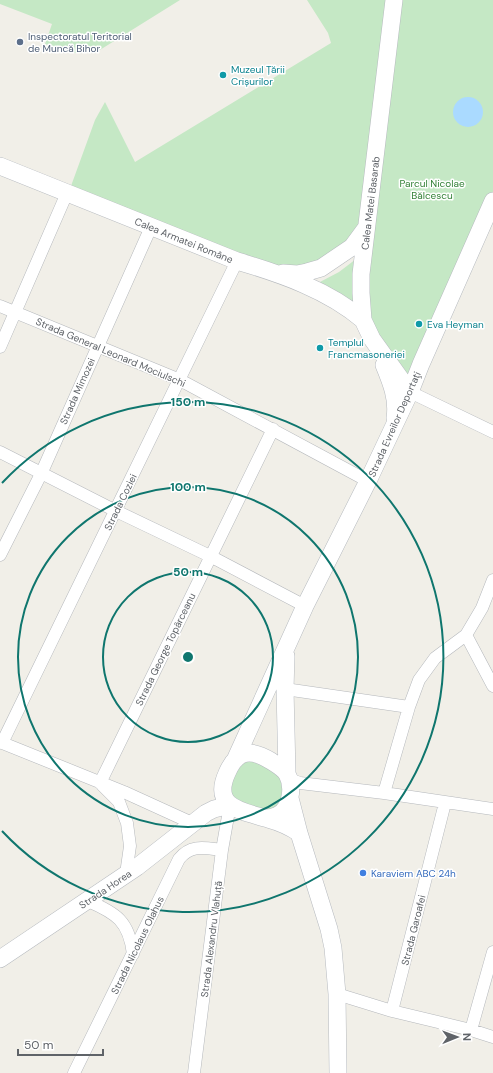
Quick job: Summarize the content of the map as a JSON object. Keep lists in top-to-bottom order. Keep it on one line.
{"streets":{"main road":["Calea Matei Basarab","Calea Armatei Române","Strada Evreilor Deportaţi","Strada Horea"],"street":["Strada General Leonard Mociulschi","Strada Mimozei","Strada Coziei","Strada George Topârceanu","Strada Garoafei","Strada Alexandru Vlahuță","Strada Nicolaus Olahus"]},"crossings":[["Calea Matei Basarab","Calea Armatei Române"],["Calea Matei Basarab","Strada Evreilor Deportaţi"],["Calea Armatei Române","Strada Mimozei"],["Calea Armatei Române","Strada Coziei"],["Strada General Leonard Mociulschi","Strada Mimozei"],["Strada General Leonard Mociulschi","Strada Evreilor Deportaţi"],["Strada General Leonard Mociulschi","Strada Coziei"],["Strada General Leonard Mociulschi","Strada George Topârceanu"],["Strada Evreilor Deportaţi","Strada Horea"],["Strada Evreilor Deportaţi","Strada Alexandru Vlahuță"],["Strada Horea","Strada Alexandru Vlahuță"],["Strada Alexandru Vlahuță","Strada Nicolaus Olahus"]],"parks":["Parcul Nicolae Bălcescu"],"places":["Inspectoratul Teritorial de Muncă Bihor","Muzeul Țării Crișurilor","Eva Heyman","Templul Francmasoneriei","Karaviem ABC 24h"],"scale_bar":"50 m","north":"right","rings":["150 m","100 m","50 m"]}
